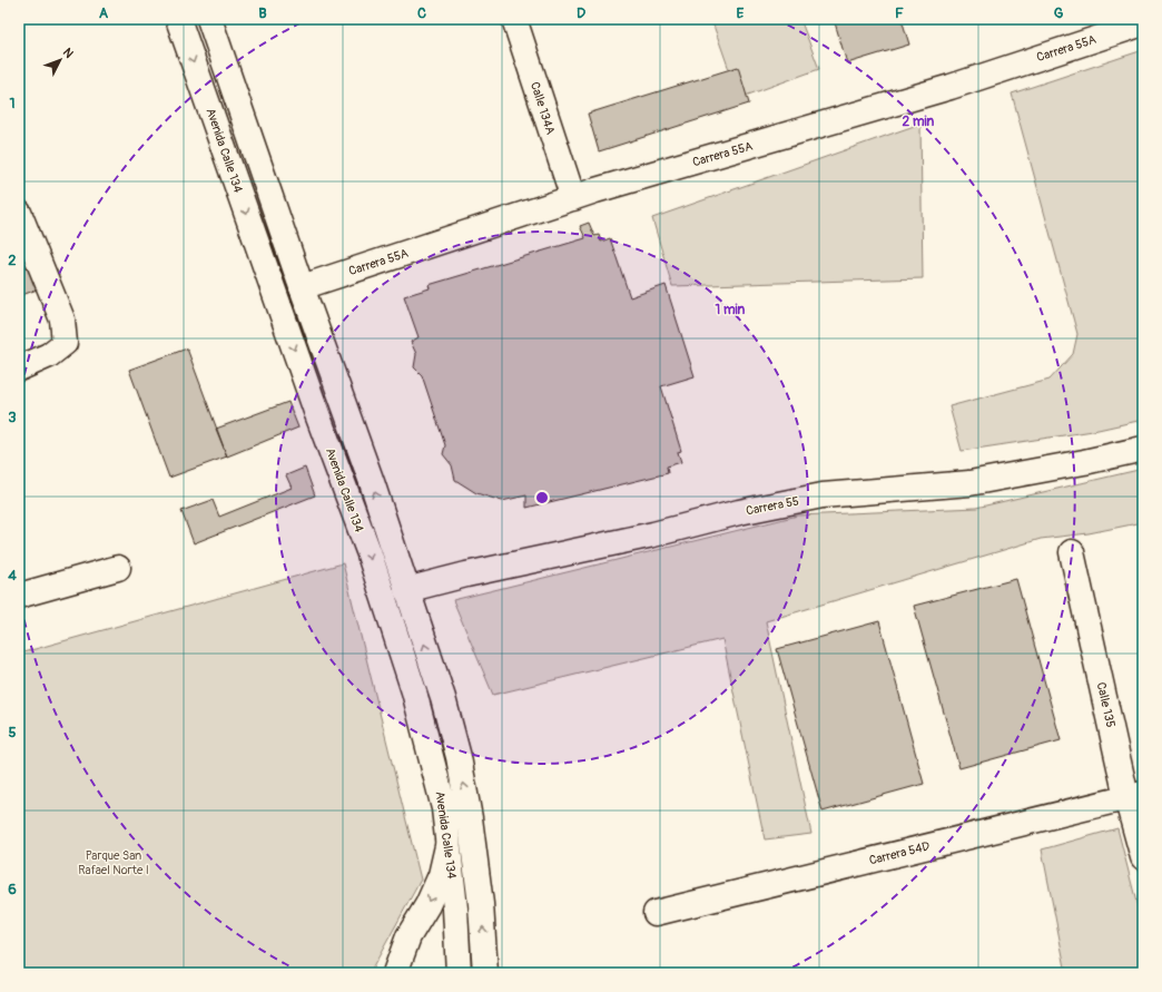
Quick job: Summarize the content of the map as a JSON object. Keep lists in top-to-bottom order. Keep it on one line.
{"streets":{"street":["Carrera 55A","Calle 134A","Avenida Calle 134","Carrera 55","Calle 135","Carrera 54D"]},"crossings":[["Carrera 55A","Calle 134A"],["Carrera 55A","Avenida Calle 134"],["Avenida Calle 134","Carrera 55"],["Calle 135","Carrera 54D"]],"parks":["Parque San Rafael Norte I"],"north":"top right","grid":{"columns":["A","B","C","D","E","F","G"],"rows":["1","2","3","4","5","6"]},"rings":["2 min","1 min"]}
